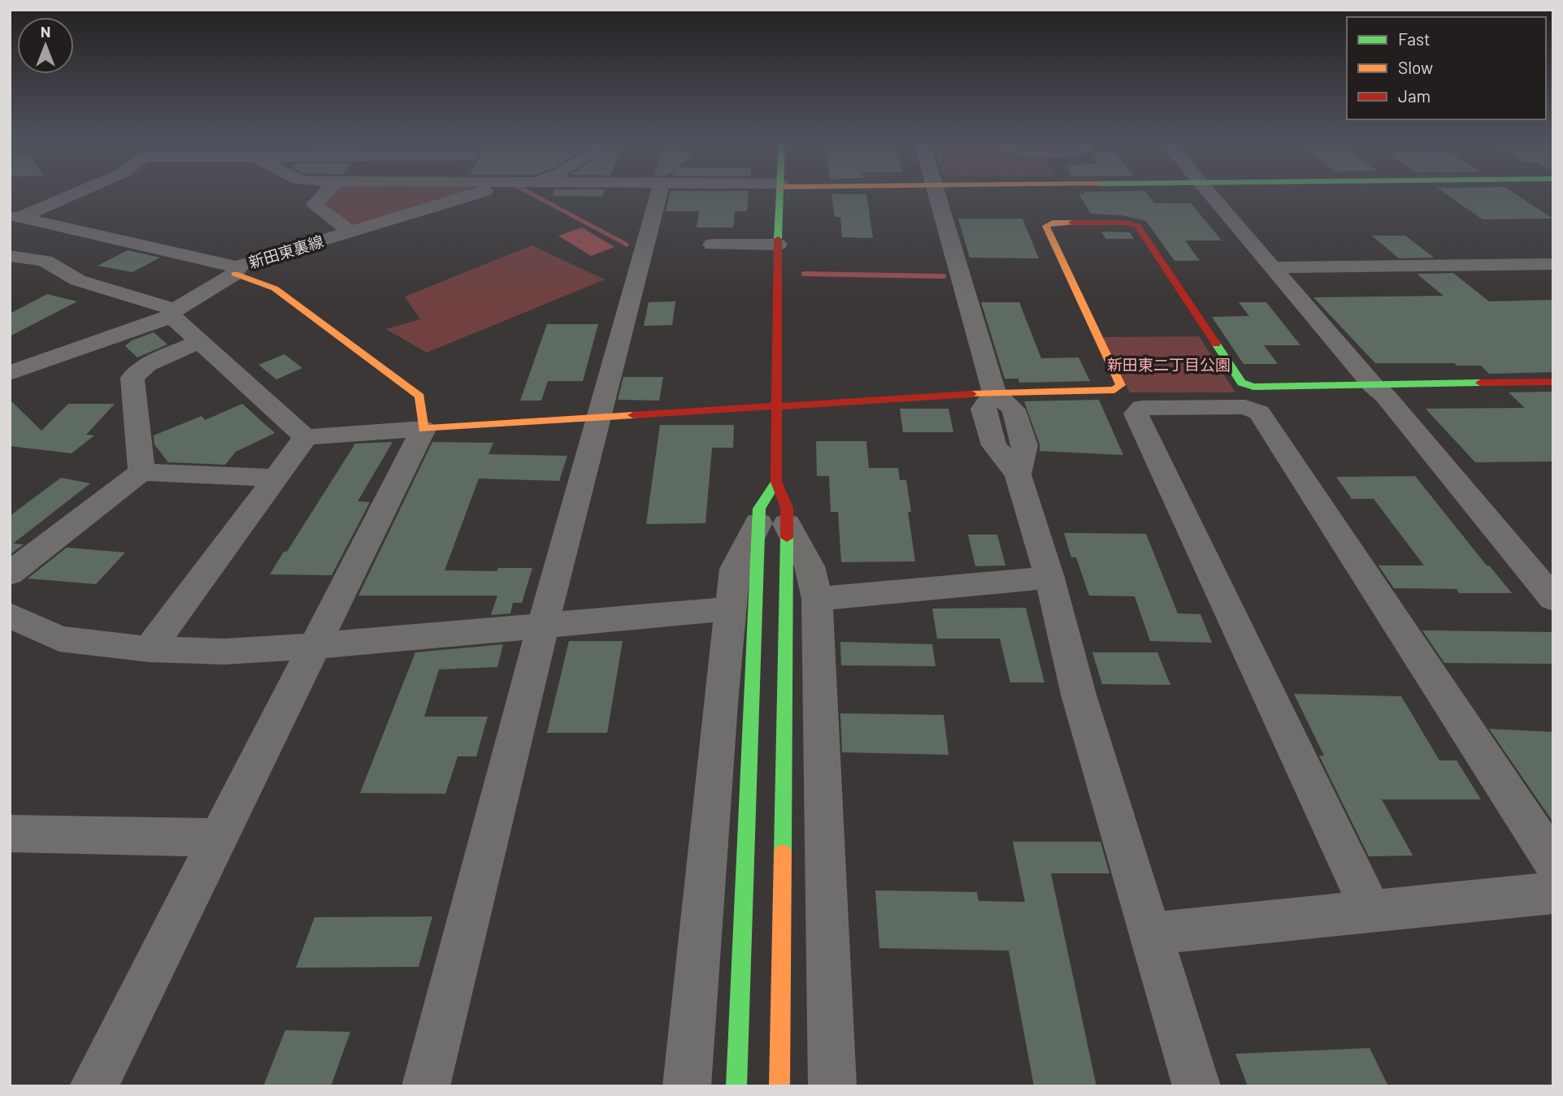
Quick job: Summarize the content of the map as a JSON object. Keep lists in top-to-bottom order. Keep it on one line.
{"streets":{"street":["新田東裏線"]},"parks":["新田東二丁目公園"],"legend":["Fast","Slow","Jam"],"north":"top"}
